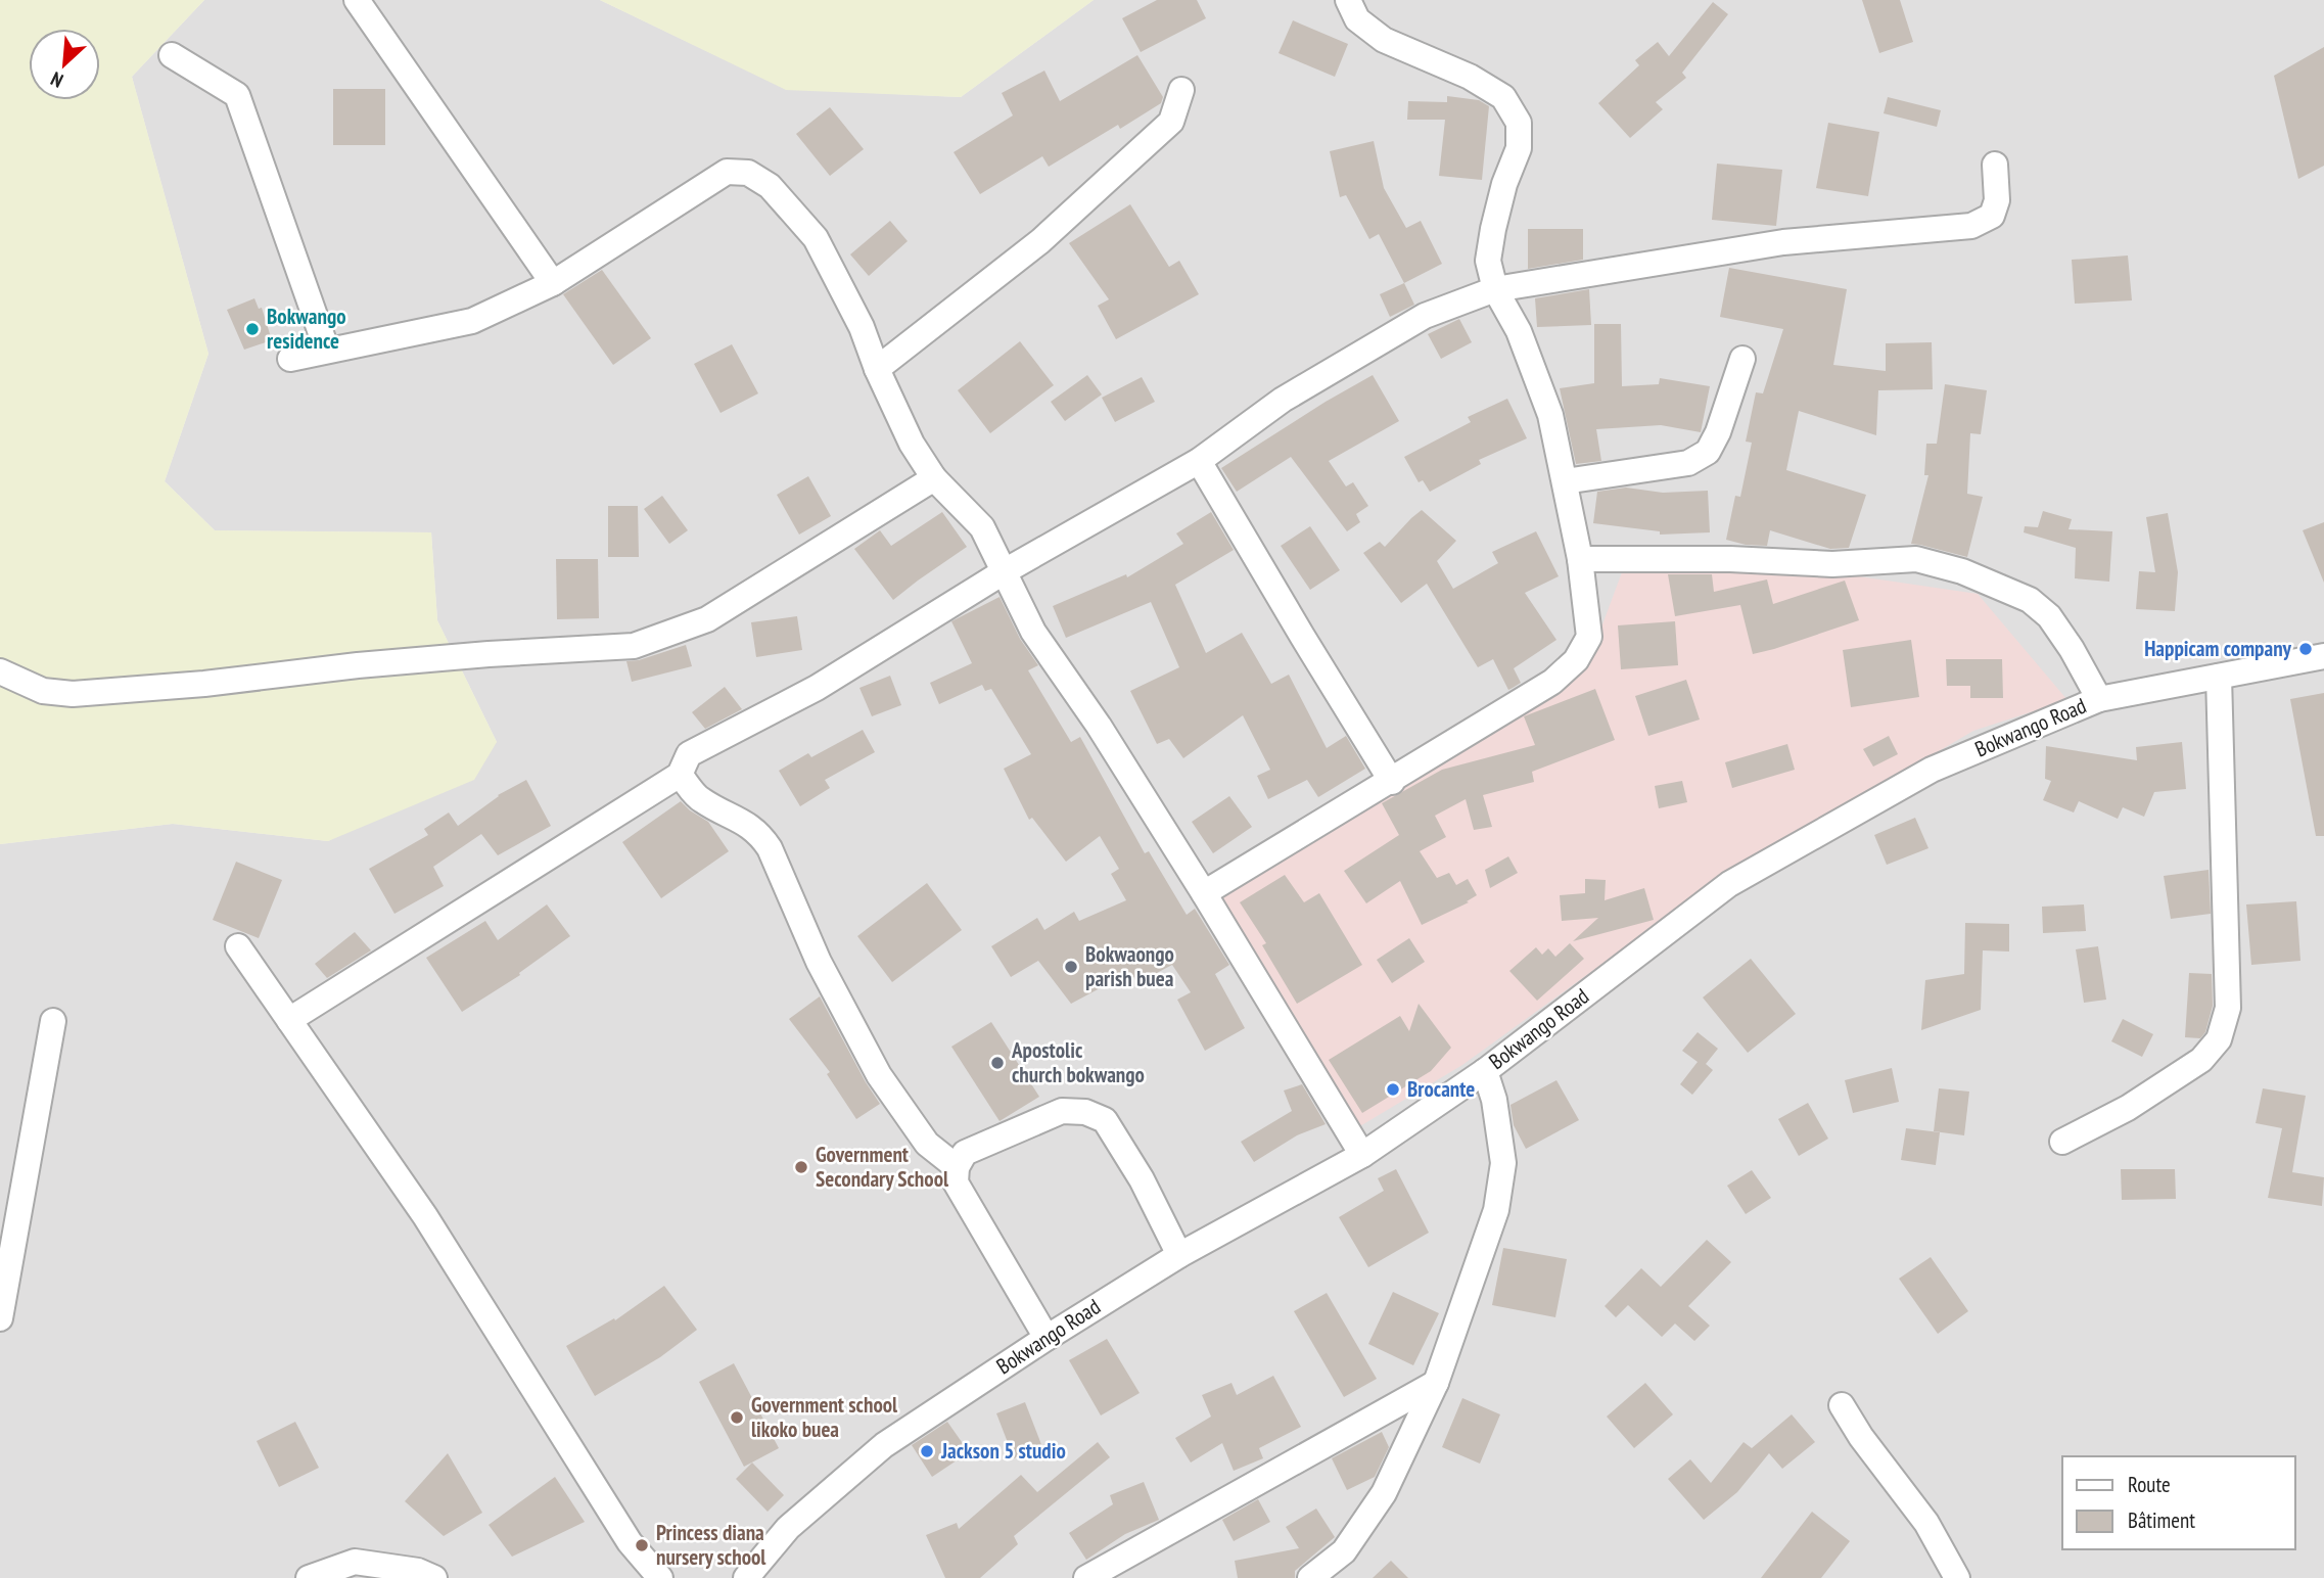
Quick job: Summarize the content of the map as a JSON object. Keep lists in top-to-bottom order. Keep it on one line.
{"streets":{"street":["Bokwango Road"]},"places":["Bokwango residence","Happicam company","Bokwaongo parish buea","Apostolic church bokwango","Brocante","Government Secondary School","Government school likoko buea","Jackson 5 studio","Princess diana nursery school"],"legend":["Route","Bâtiment"],"north":"bottom left"}
